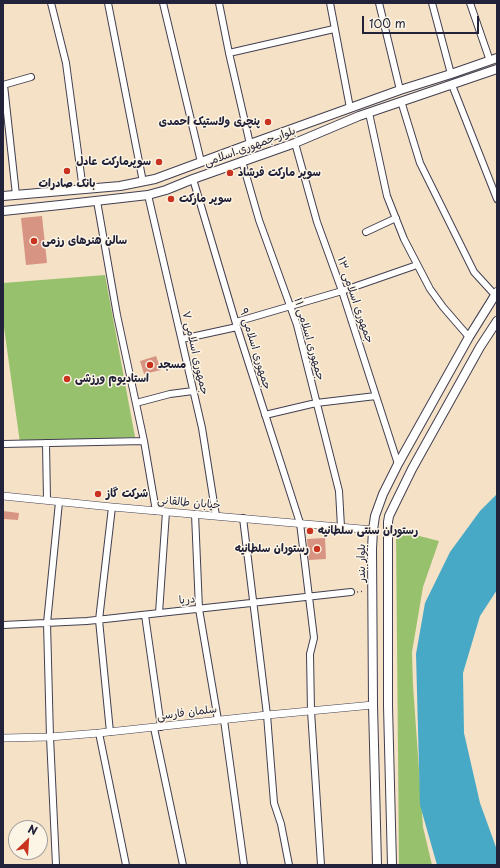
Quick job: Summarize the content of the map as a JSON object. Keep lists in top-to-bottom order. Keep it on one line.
{"streets":{"main road":["بلوار جمهوری اسلامی","بلوار بندر"],"street":["جمهوری اسلامی ۱۳","جمهوری اسلامی ۱۱","جمهوری اسلامی ۹","جمهوری اسلامی ۷","خیابان طالقانی","دریا","سلمان فارسی"]},"crossings":[["بلوار جمهوری اسلامی","جمهوری اسلامی ۱۳"],["بلوار جمهوری اسلامی","جمهوری اسلامی ۱۱"],["بلوار جمهوری اسلامی","جمهوری اسلامی ۹"],["بلوار جمهوری اسلامی","جمهوری اسلامی ۷"],["جمهوری اسلامی ۱۳","بلوار بندر"],["جمهوری اسلامی ۱۱","خیابان طالقانی"],["جمهوری اسلامی ۹","خیابان طالقانی"],["جمهوری اسلامی ۹","دریا"],["جمهوری اسلامی ۹","سلمان فارسی"],["جمهوری اسلامی ۷","خیابان طالقانی"],["خیابان طالقانی","بلوار بندر"],["بلوار بندر","سلمان فارسی"]],"places":["پنچری ولاستیک احمدی","سوپرمارکت عادل","بانک صادرات","سوپر مارکت فرشاد","سوپر مارکت","سالن هنرهای رزمی","مسجد","استادیوم ورزشی","شرکت گاز","رستوران سنتی سلطانیه","رستوران سلطانیه"],"scale_bar":"100 m","north":"top right"}
